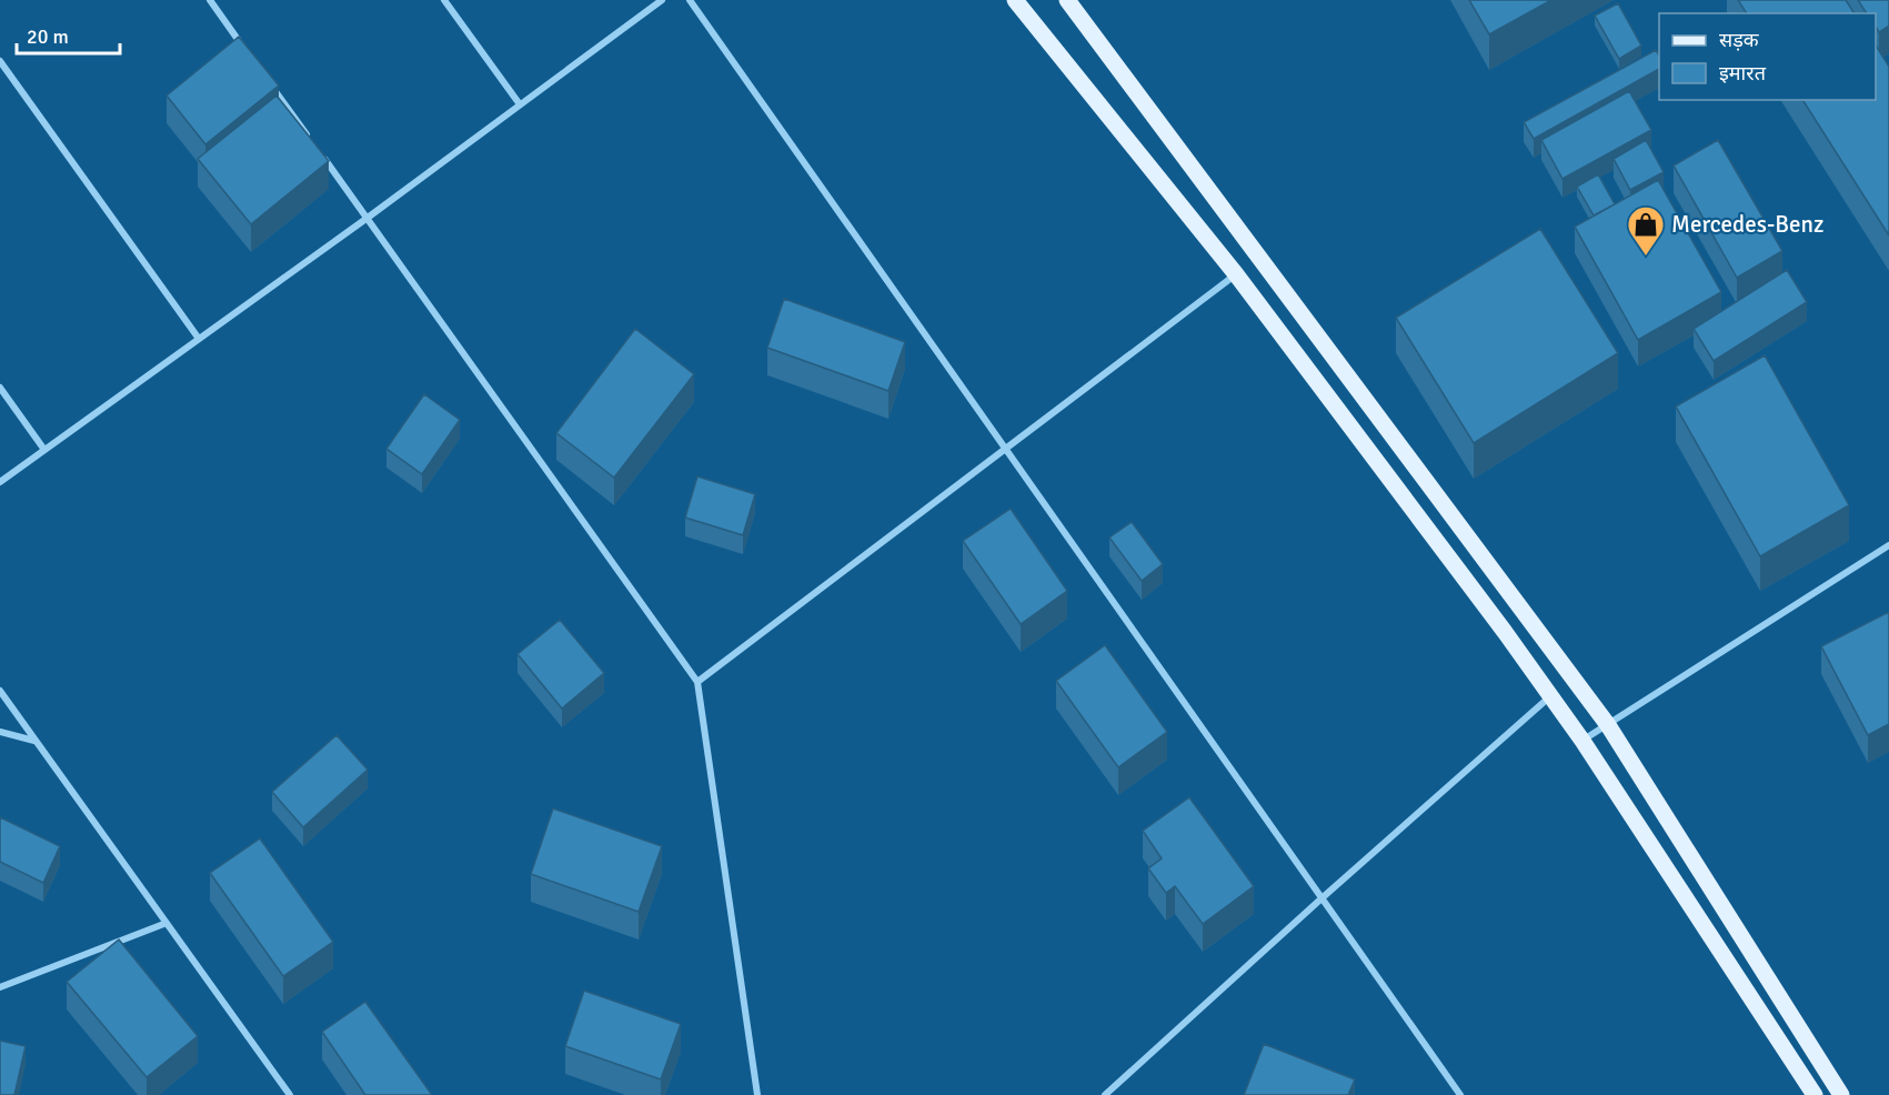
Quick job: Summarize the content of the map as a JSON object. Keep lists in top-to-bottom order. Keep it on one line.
{"places":{"shop":["Mercedes-Benz"]},"legend":["सड़क","इमारत"],"scale_bar":"20 m"}
